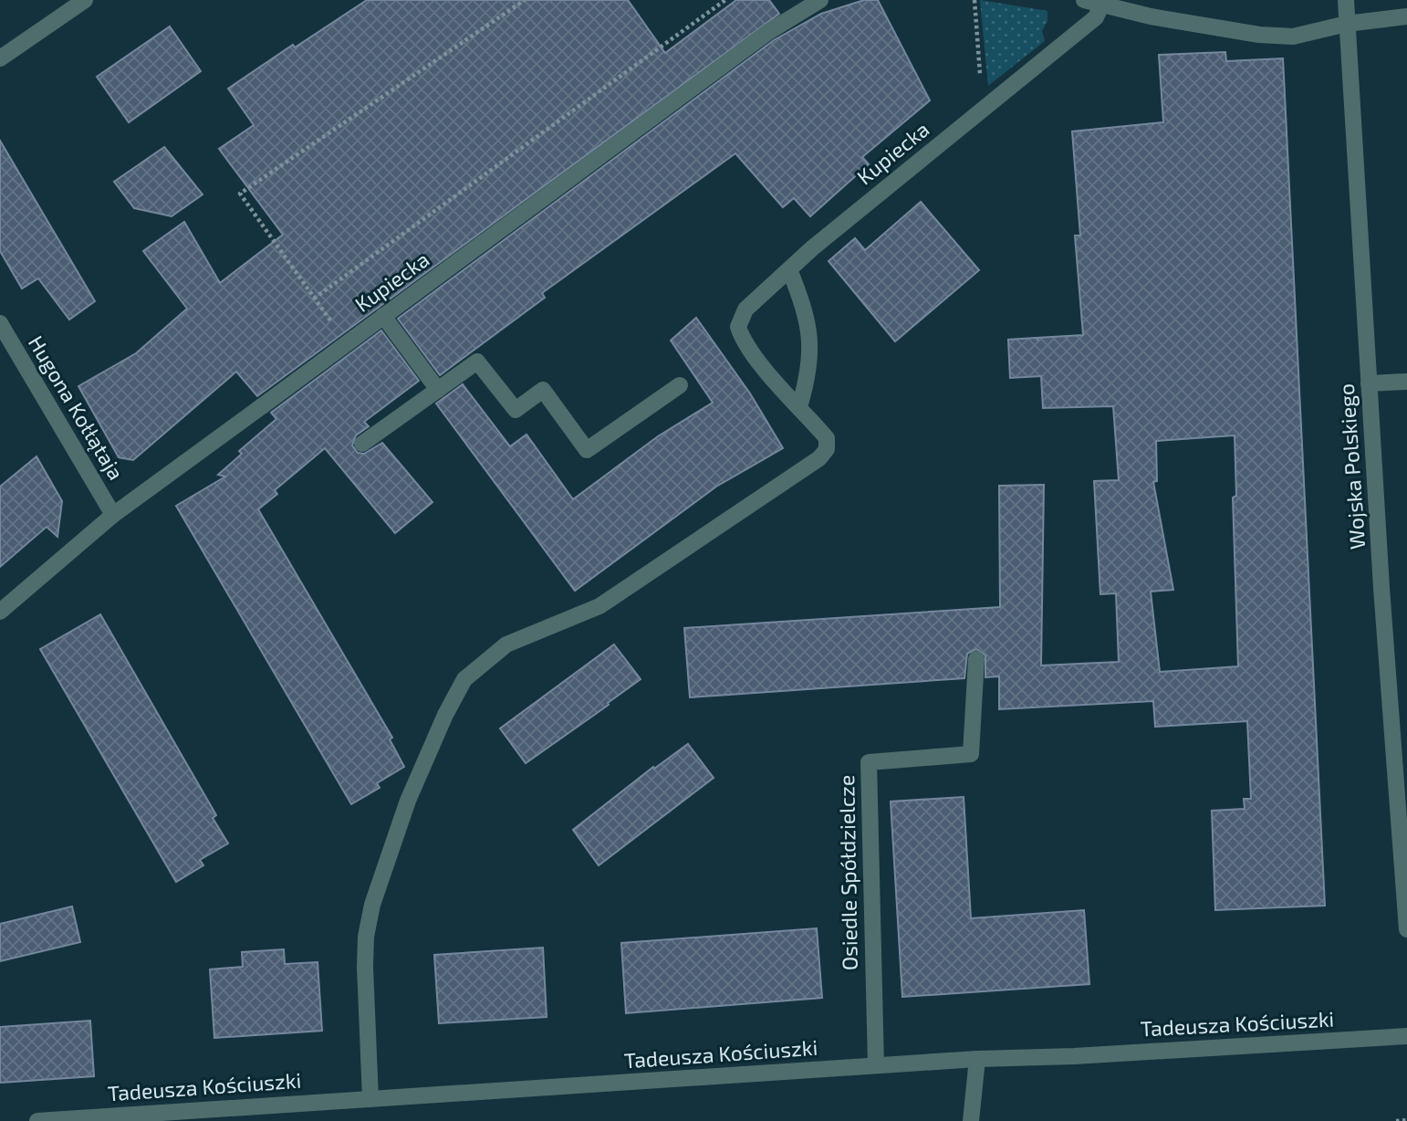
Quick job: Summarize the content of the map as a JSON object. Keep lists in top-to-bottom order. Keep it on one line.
{"streets":{"street":["Kupiecka","Hugona Kołłątaja","Wojska Polskiego","Osiedle Spółdzielcze","Tadeusza Kościuszki"]},"crossings":[["Kupiecka","Hugona Kołłątaja"],["Osiedle Spółdzielcze","Tadeusza Kościuszki"]]}
